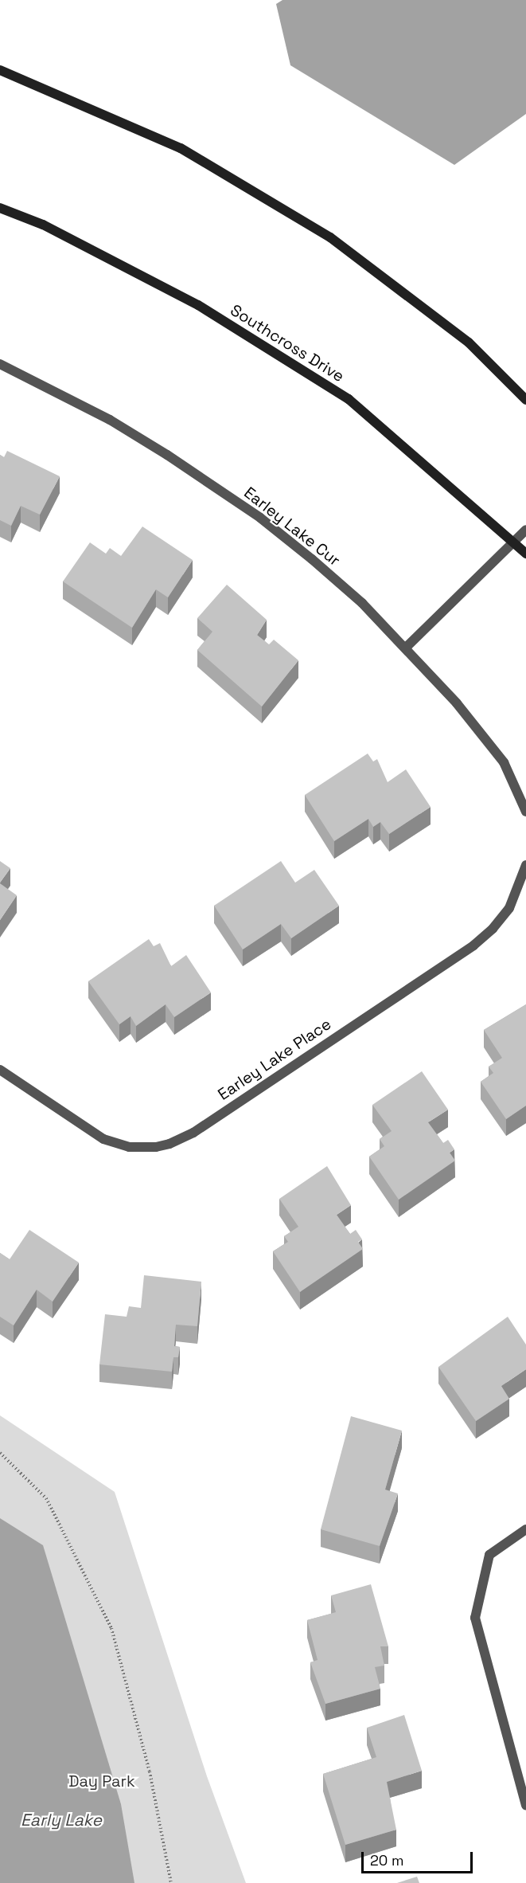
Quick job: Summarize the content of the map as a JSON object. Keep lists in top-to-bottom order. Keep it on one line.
{"streets":{"street":["Southcross Drive","Earley Lake Cur","Earley Lake Place"]},"water":["Early Lake"],"parks":["Day Park"],"scale_bar":"20 m"}
